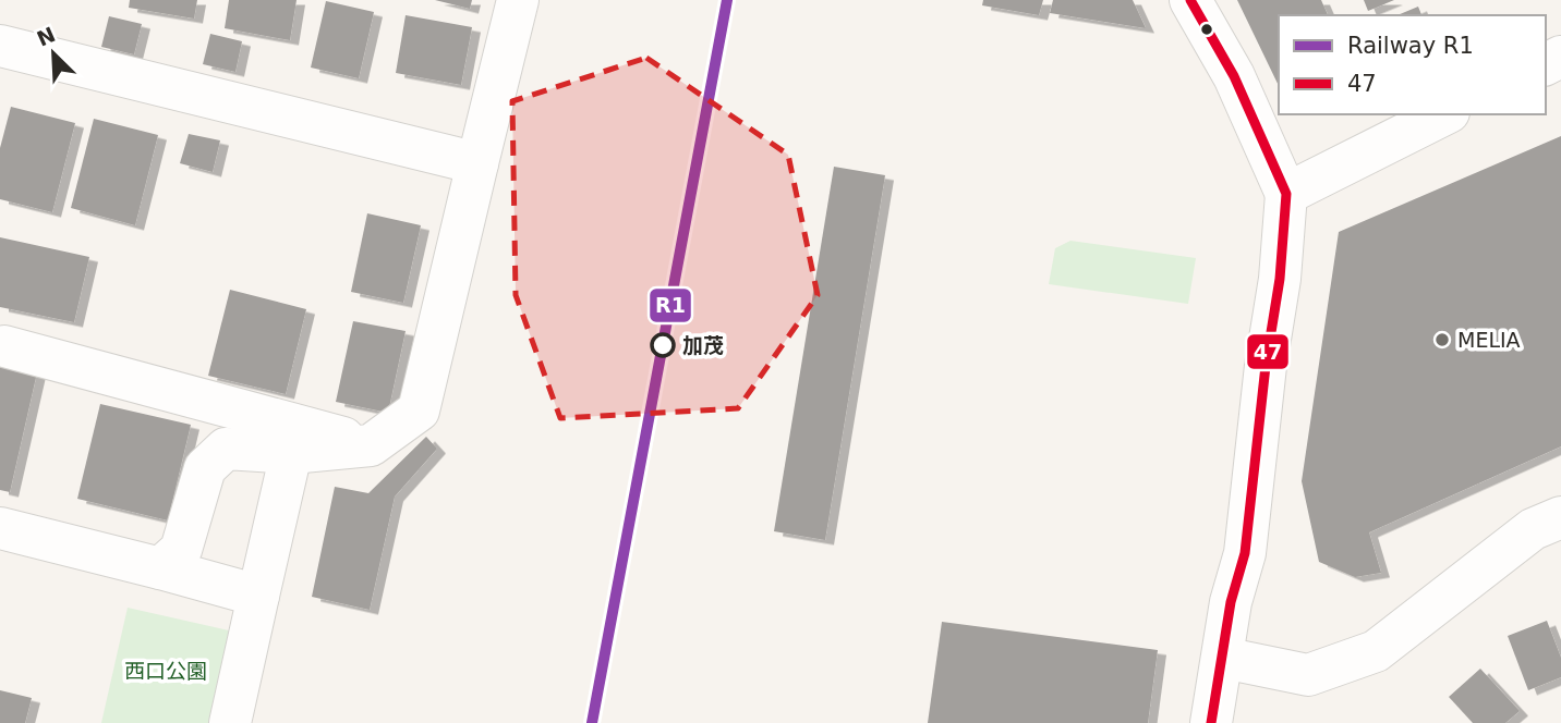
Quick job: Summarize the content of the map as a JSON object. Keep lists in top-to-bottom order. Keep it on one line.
{"parks":["西口公園"],"places":["MELIA","加茂"],"lines":["rail line R1","transit line 47"],"legend":["Railway R1","47"],"north":"top left"}
